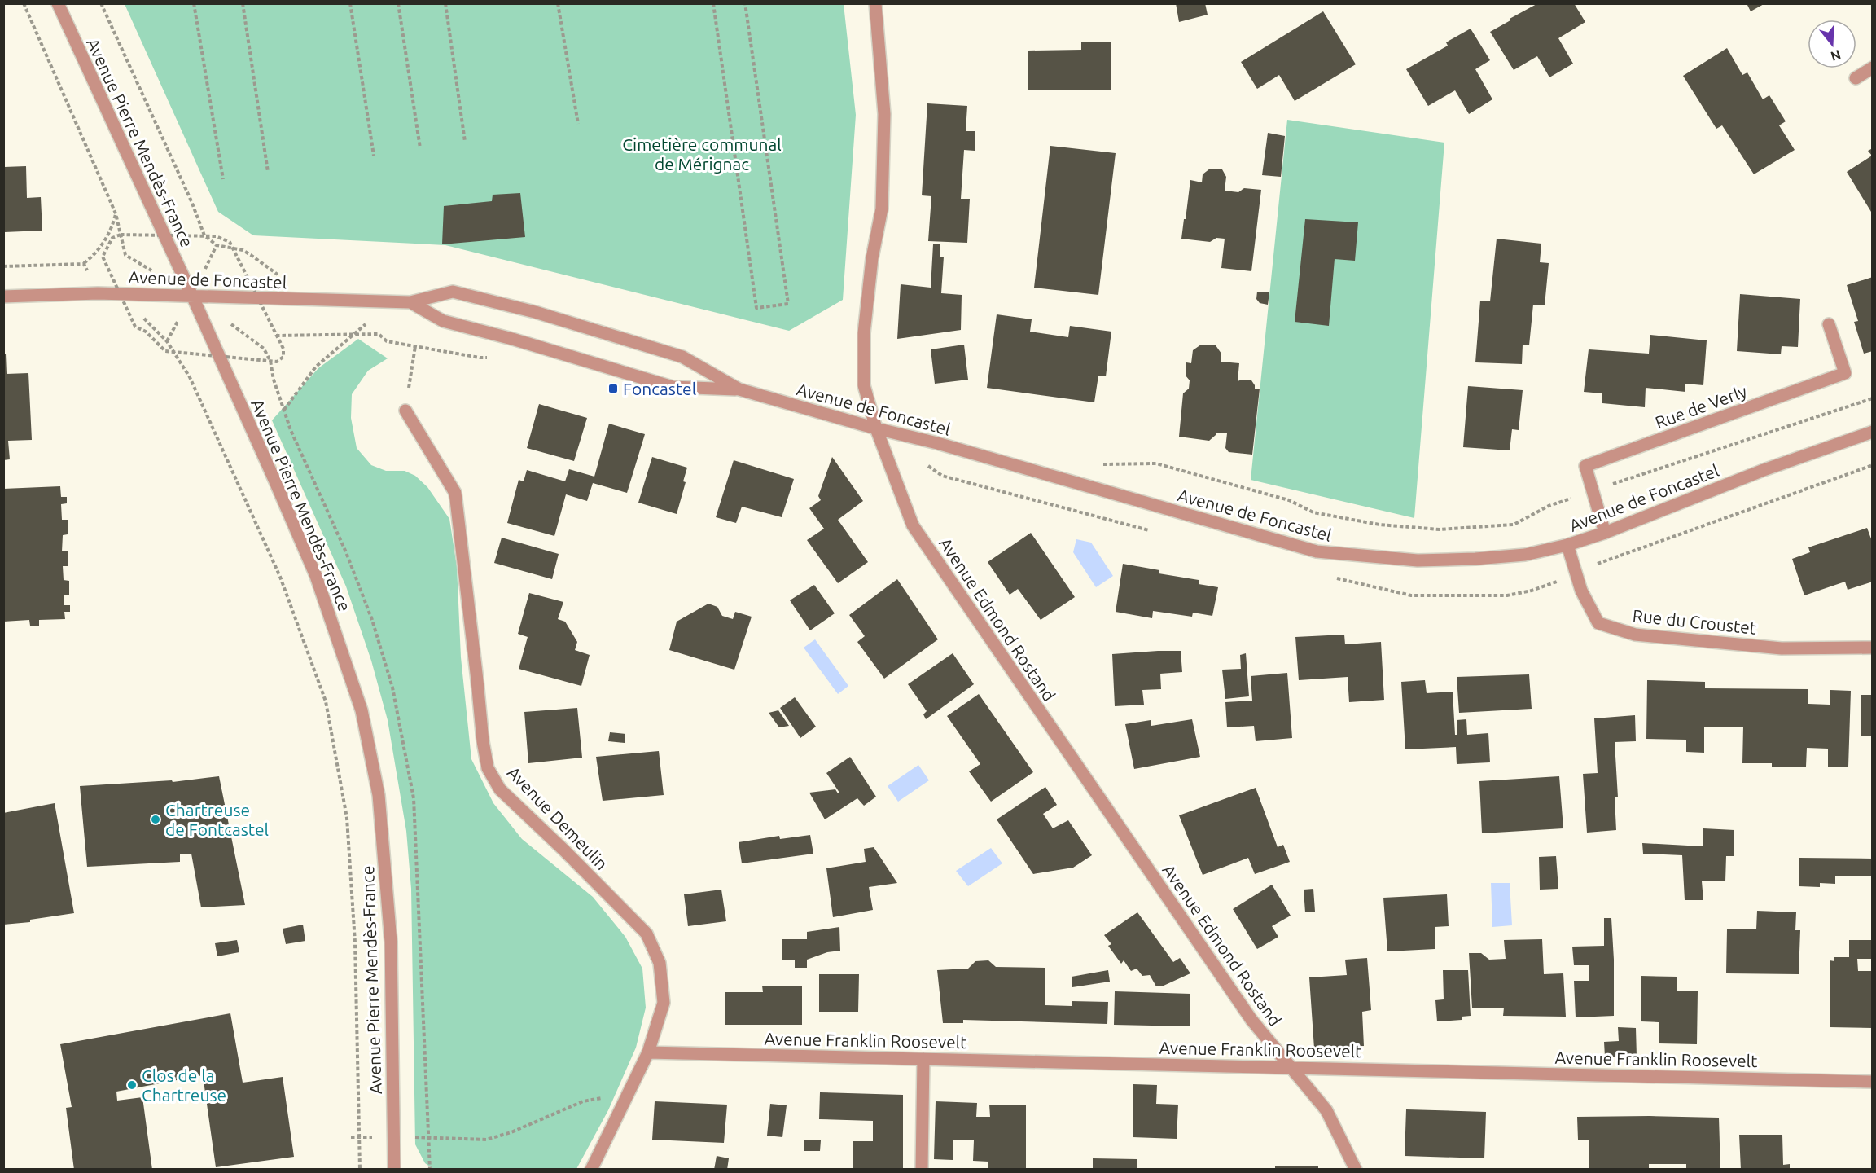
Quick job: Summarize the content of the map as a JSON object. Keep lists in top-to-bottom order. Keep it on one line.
{"streets":{"street":["Avenue Pierre Mendès-France","Avenue de Foncastel","Rue de Verly","Avenue Edmond Rostand","Rue du Croustet","Avenue Demeulin","Avenue Franklin Roosevelt"]},"crossings":[["Avenue Pierre Mendès-France","Avenue de Foncastel"],["Avenue de Foncastel","Rue de Verly"],["Avenue de Foncastel","Avenue Edmond Rostand"],["Avenue de Foncastel","Rue du Croustet"],["Avenue Edmond Rostand","Avenue Franklin Roosevelt"],["Avenue Demeulin","Avenue Franklin Roosevelt"]],"parks":["Cimetière communal de Mérignac"],"places":{"transit":["Foncastel"],"other":["Chartreuse de Fontcastel","Clos de la Chartreuse"]},"north":"bottom"}
